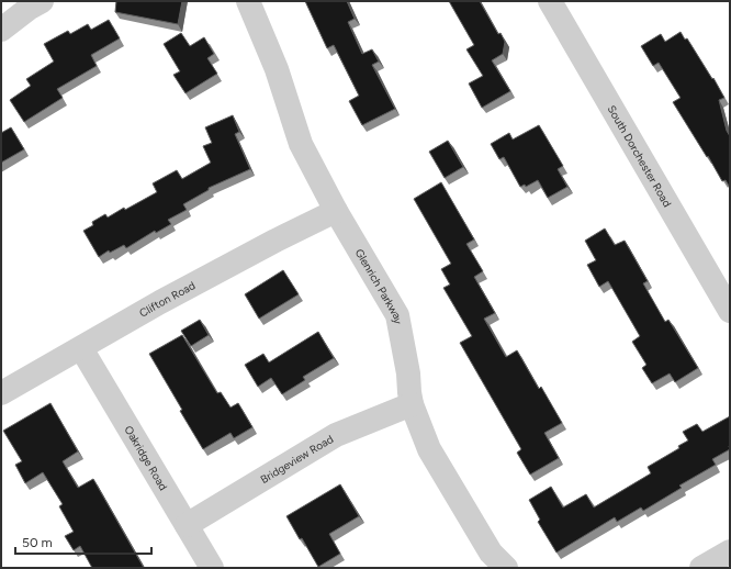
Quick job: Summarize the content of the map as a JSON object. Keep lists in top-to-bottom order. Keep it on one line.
{"streets":{"street":["South Dorchester Road","Glenrich Parkway","Clifton Road","Oakridge Road","Bridgeview Road"]},"crossings":[["Glenrich Parkway","Clifton Road"],["Glenrich Parkway","Bridgeview Road"],["Clifton Road","Oakridge Road"],["Oakridge Road","Bridgeview Road"]],"scale_bar":"50 m"}
